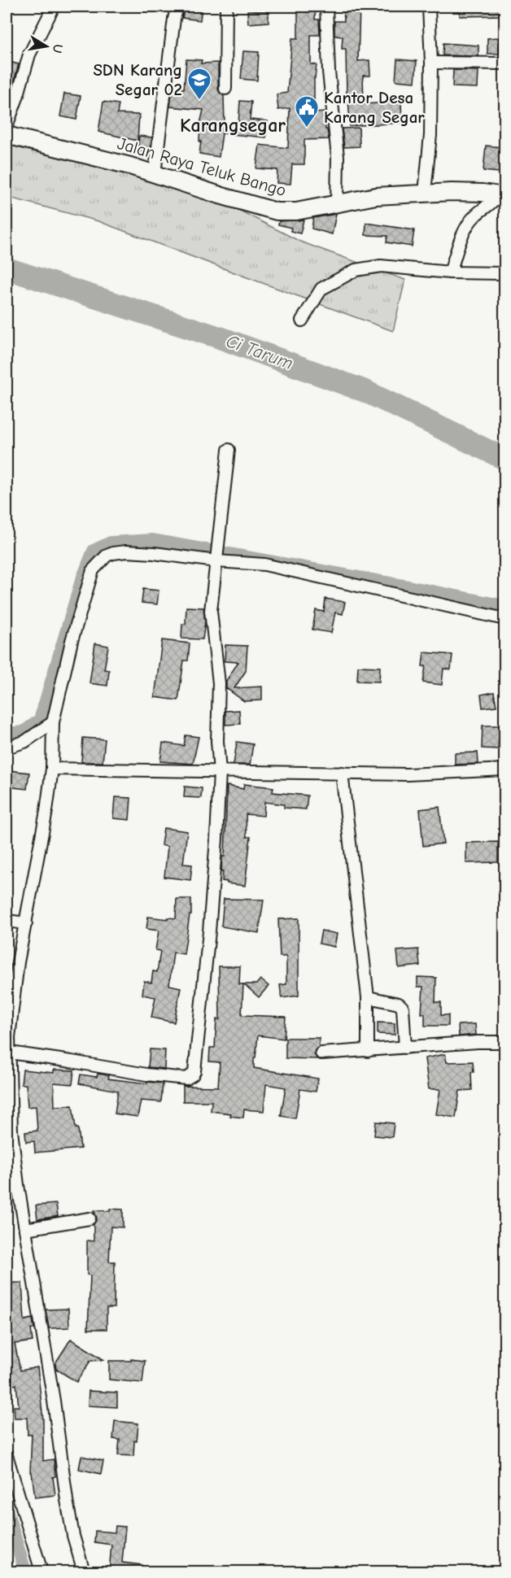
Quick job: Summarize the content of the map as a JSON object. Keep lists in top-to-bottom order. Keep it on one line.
{"streets":{"main road":["Jalan Raya Teluk Bango"]},"districts":["Karangsegar"],"water":["Ci Tarum"],"places":{"school or university":["SDN Karang Segar 02"],"public building":["Kantor Desa Karang Segar"]},"north":"right"}
